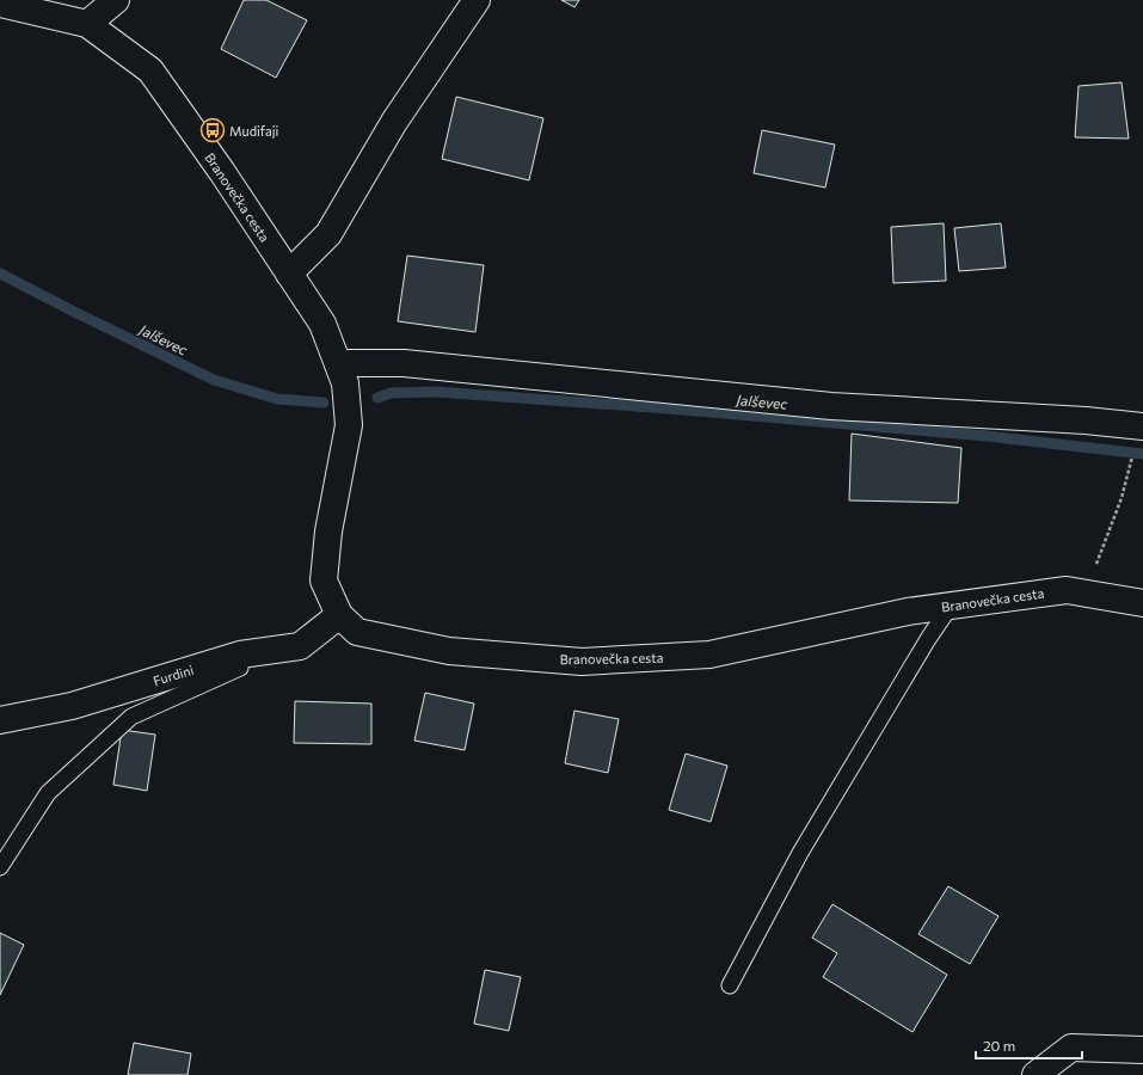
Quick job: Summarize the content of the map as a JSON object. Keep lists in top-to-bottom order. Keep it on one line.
{"streets":{"street":["Branovečka cesta","Furdini"]},"crossings":[["Branovečka cesta","Furdini"]],"water":["Jalševec"],"places":{"bus stop":["Mudifaji"]},"scale_bar":"20 m"}
